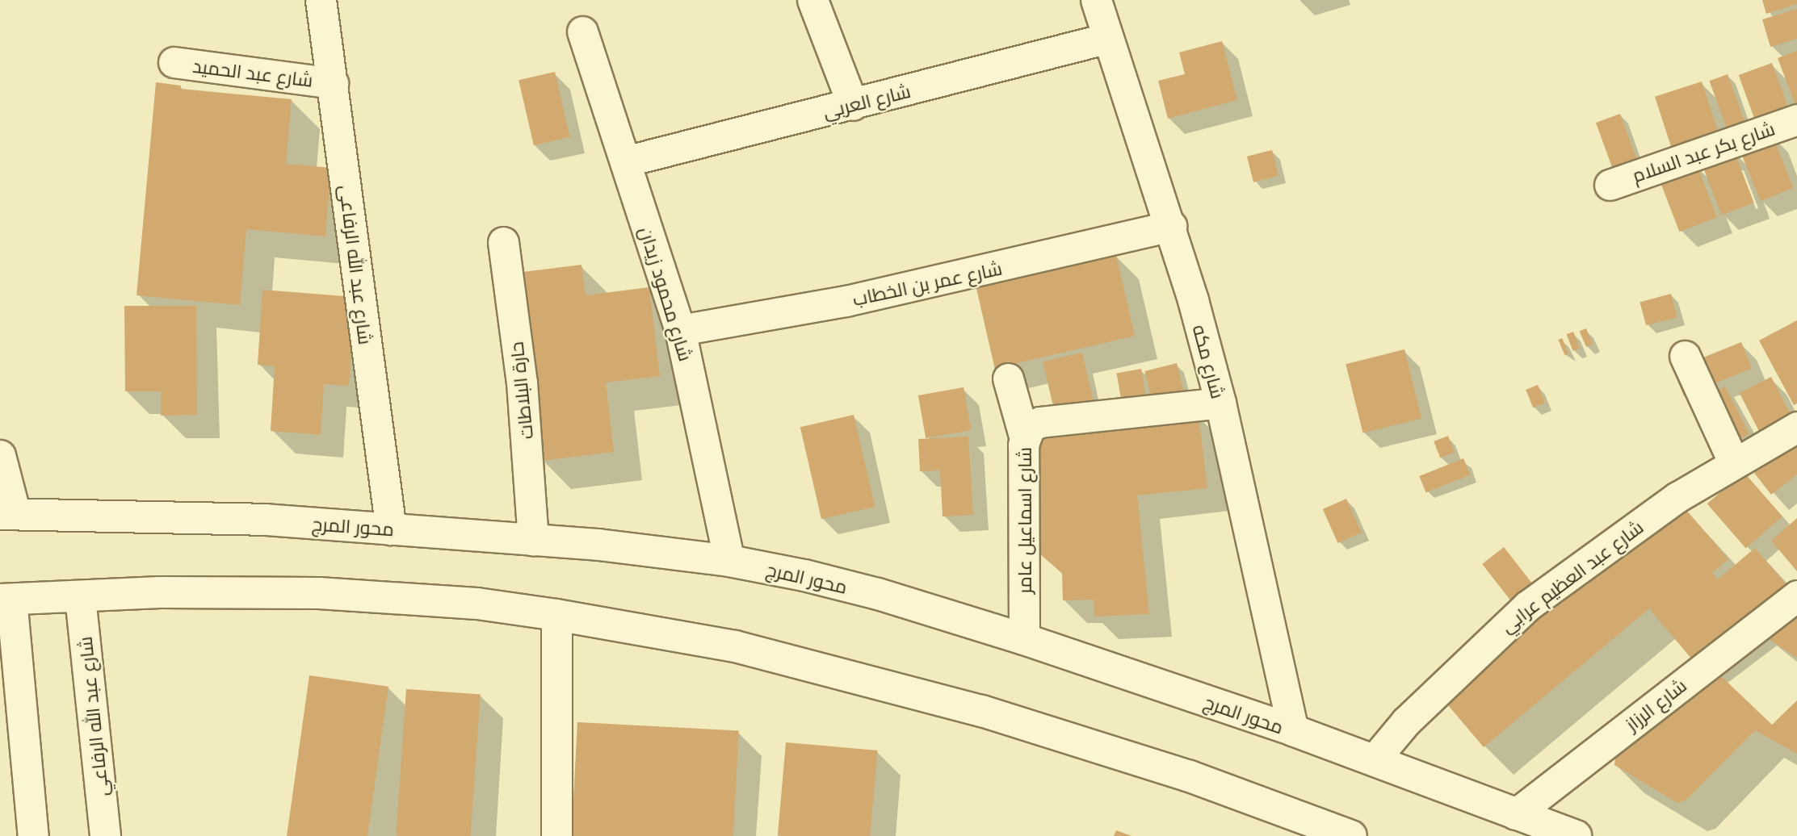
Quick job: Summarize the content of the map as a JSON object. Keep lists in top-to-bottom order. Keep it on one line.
{"streets":{"main road":["محور المرج"],"street":["شارع عبد الحميد","شارع العربي","شارع بكر عبد السلام","شارع عبد الله الرفاعى","شارع عمر بن الخطاب","شارع محمود زيدان","شارع مكه","حارة البلاطات","شارع اسماعيل عامر","شارع عبد العظيم عرابي","شارع الرزاز","شارع عبد الله الرفاعي"]},"crossings":[["شارع عبد الحميد","شارع عبد الله الرفاعى"],["شارع العربي","شارع محمود زيدان"],["شارع العربي","شارع مكه"],["شارع عبد الله الرفاعى","محور المرج"],["شارع عمر بن الخطاب","شارع محمود زيدان"],["شارع عمر بن الخطاب","شارع مكه"],["شارع محمود زيدان","محور المرج"],["شارع مكه","شارع اسماعيل عامر"],["شارع مكه","محور المرج"],["حارة البلاطات","محور المرج"],["شارع اسماعيل عامر","محور المرج"],["محور المرج","شارع عبد العظيم عرابي"],["محور المرج","شارع الرزاز"]]}
